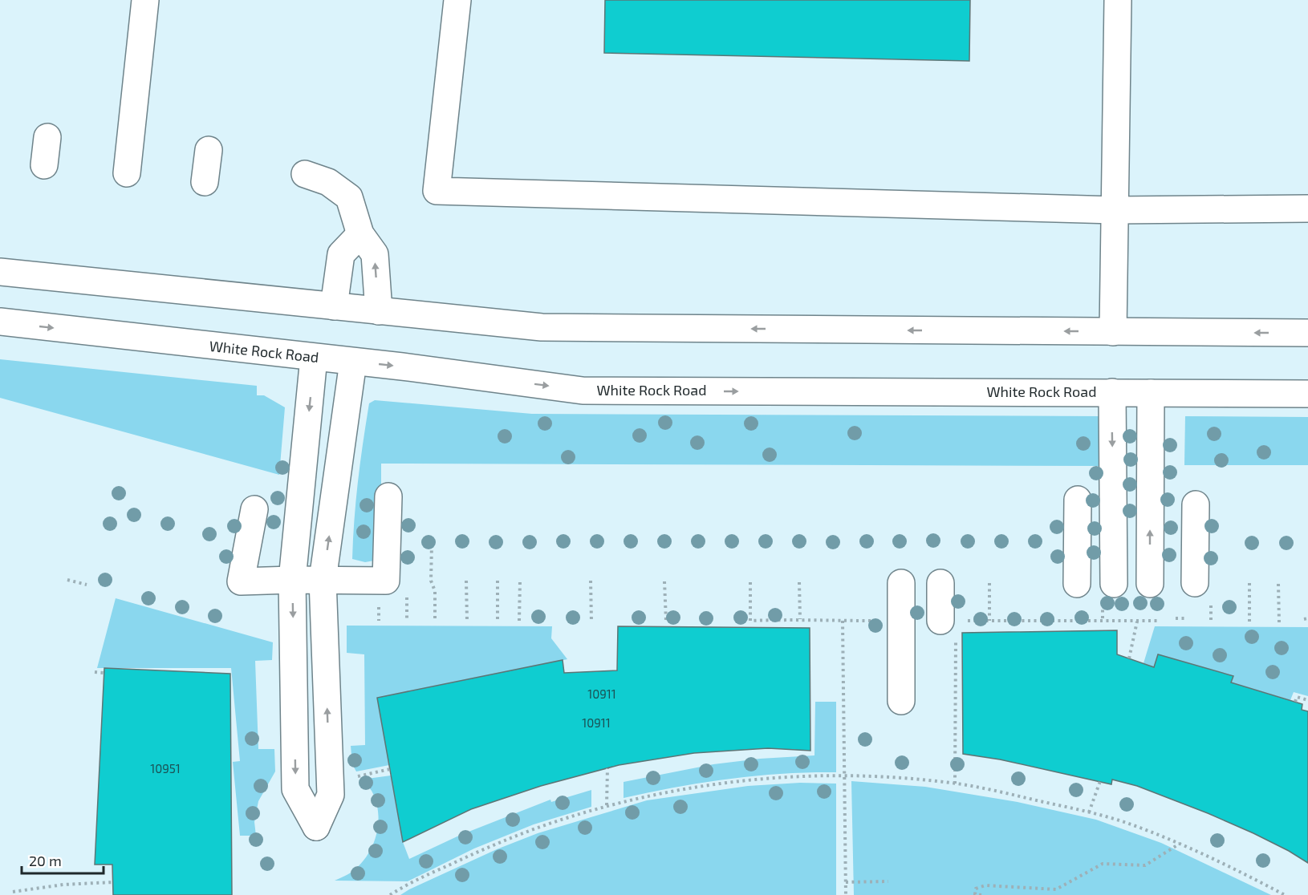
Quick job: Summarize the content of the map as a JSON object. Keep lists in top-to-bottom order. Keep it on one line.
{"streets":{"main road":["White Rock Road"]},"house_numbers":["10911","10911","10951"],"scale_bar":"20 m"}
